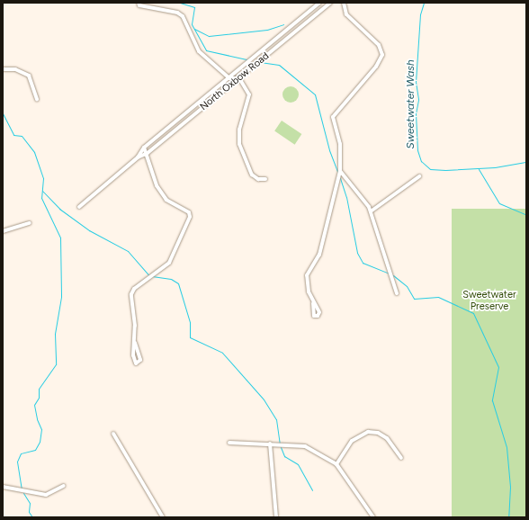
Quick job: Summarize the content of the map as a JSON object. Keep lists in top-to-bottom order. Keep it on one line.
{"streets":{"street":["North Oxbow Road"]},"water":["Sweetwater Wash"],"parks":["Sweetwater Preserve"]}
